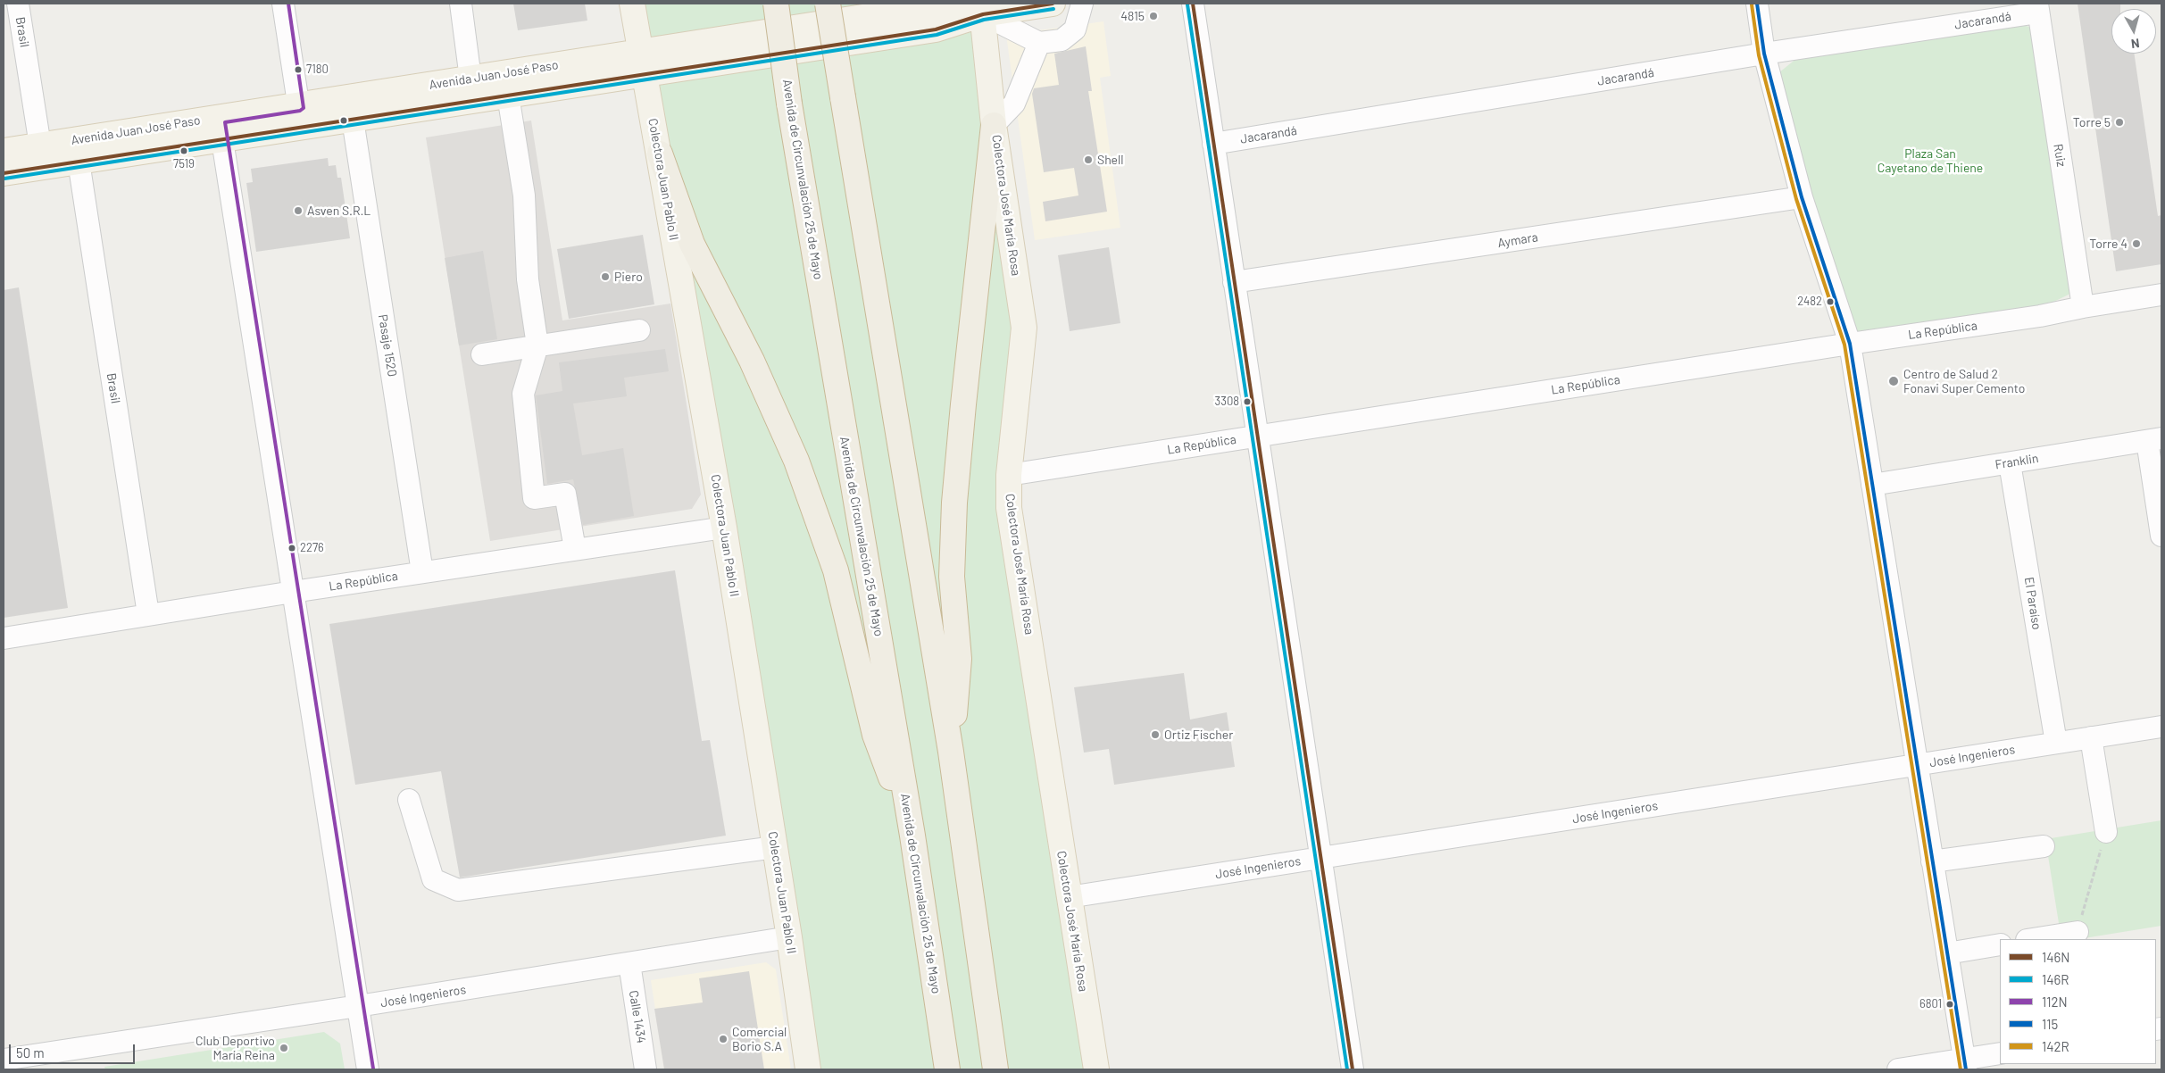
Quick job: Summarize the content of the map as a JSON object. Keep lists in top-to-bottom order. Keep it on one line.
{"streets":{"highway":["Avenida de Circunvalación 25 de Mayo"],"main road":["Avenida Juan José Paso","Colectora Juan Pablo II","Colectora José María Rosa"],"street":["Jacarandá","Brasil","Ruiz","Aymara","La República","Pasaje 1520","Franklin","El Paraíso","José Ingenieros","Calle 1434"]},"crossings":[["Jacarandá","Ruiz"],["Brasil","Avenida Juan José Paso"],["Brasil","La República"],["Avenida Juan José Paso","Colectora Juan Pablo II"],["Avenida Juan José Paso","Colectora José María Rosa"],["Avenida Juan José Paso","Pasaje 1520"],["Ruiz","La República"],["Colectora Juan Pablo II","La República"],["Colectora Juan Pablo II","José Ingenieros"],["Colectora José María Rosa","La República"],["Colectora José María Rosa","José Ingenieros"],["La República","Pasaje 1520"],["Franklin","El Paraíso"],["El Paraíso","José Ingenieros"],["José Ingenieros","Calle 1434"]],"parks":["Plaza San Cayetano de Thiene"],"places":["4815","7180","Torre 5","7519","Shell","Asven S.R.L","Torre 4","Piero","2482","Centro de Salud 2 Fonavi Super Cemento","3308","2276","Ortiz Fischer","6801","Comercial Borio S.A","Club Deportivo María Reina"],"lines":["transit line 146N","transit line 112N","transit line 115","transit line 146R","transit line 142R"],"legend":["146N","146R","112N","115","142R"],"scale_bar":"50 m","north":"bottom"}
